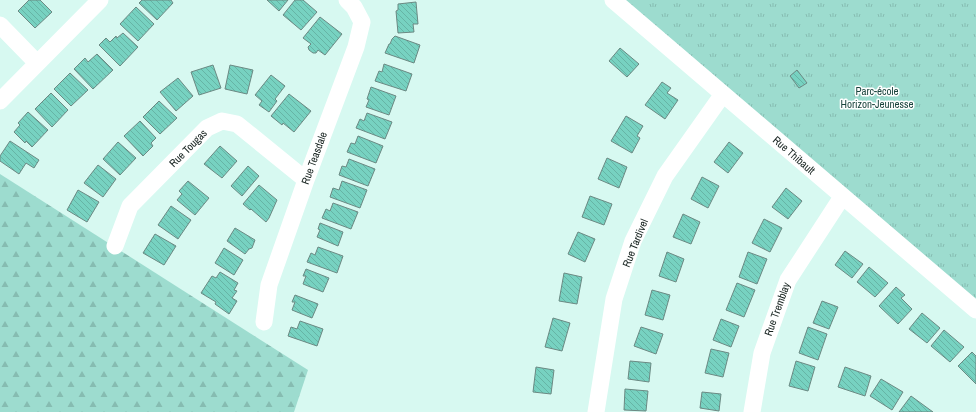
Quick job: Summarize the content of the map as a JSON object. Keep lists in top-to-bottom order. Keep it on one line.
{"streets":{"street":["Rue Tougas","Rue Thibault","Rue Teasdale","Rue Tardivel","Rue Tremblay"]},"crossings":[["Rue Tougas","Rue Teasdale"],["Rue Thibault","Rue Tardivel"],["Rue Thibault","Rue Tremblay"]],"parks":["Parc-école Horizon-Jeunesse"]}
